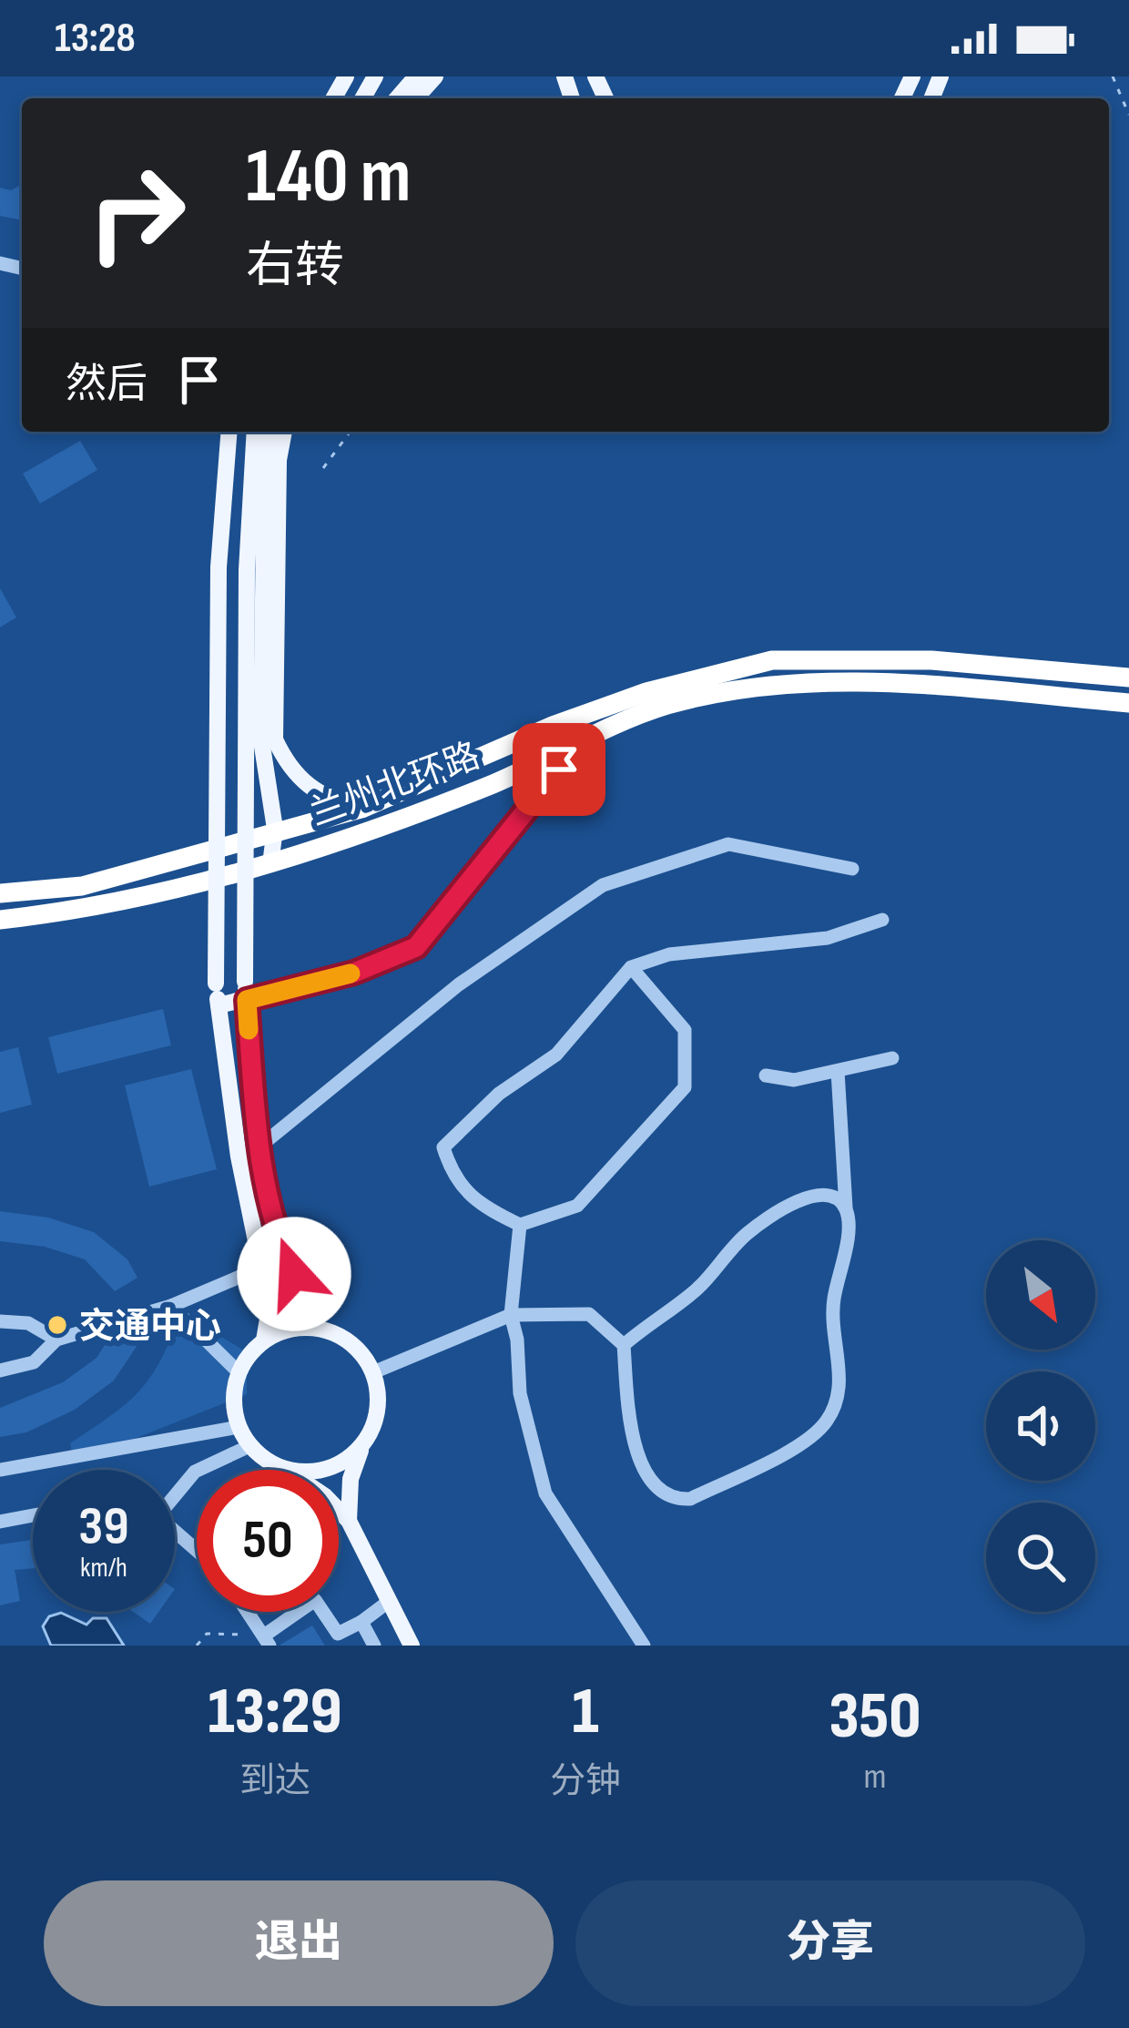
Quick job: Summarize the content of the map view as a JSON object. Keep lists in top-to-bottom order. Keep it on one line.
{"streets":{"highway":["兰州北环路"]},"places":["交通中心"],"north":"bottom right","page":{"status":"13:28","turn":["140 m","右转"],"then":"然后","speed":"39 km/h","limit":"50","eta":["13:29","到达","1","分钟","350","m"],"buttons":["退出","分享"]}}
